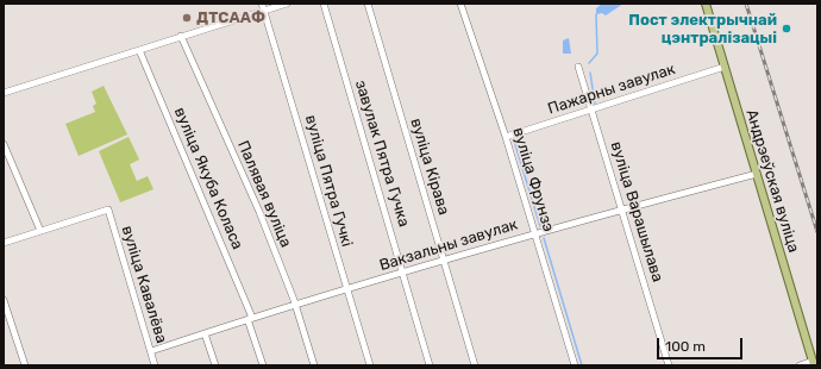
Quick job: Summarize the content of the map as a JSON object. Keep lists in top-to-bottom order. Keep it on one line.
{"streets":{"main road":["Андрэеўская вуліца"],"street":["Пажарны завулак","завулак Пятра Гучка","вуліца Кірава","вуліца Якуба Коласа","вуліца Фрунзэ","вуліца Пятра Гучкі","Палявая вуліца","вуліца Варашылава","Вакзальны завулак","вуліца Кавалёва"]},"crossings":[["Пажарны завулак","вуліца Фрунзэ"],["Пажарны завулак","Андрэеўская вуліца"],["Пажарны завулак","вуліца Варашылава"],["завулак Пятра Гучка","Вакзальны завулак"],["вуліца Кірава","Вакзальны завулак"],["вуліца Якуба Коласа","Вакзальны завулак"],["вуліца Фрунзэ","Вакзальны завулак"],["вуліца Пятра Гучкі","Вакзальны завулак"],["Андрэеўская вуліца","Вакзальны завулак"],["Палявая вуліца","Вакзальны завулак"],["вуліца Варашылава","Вакзальны завулак"],["Вакзальны завулак","вуліца Кавалёва"]],"places":["ДТСААФ","Пост электрычнай цэнтралізацыі"],"scale_bar":"100 m"}
